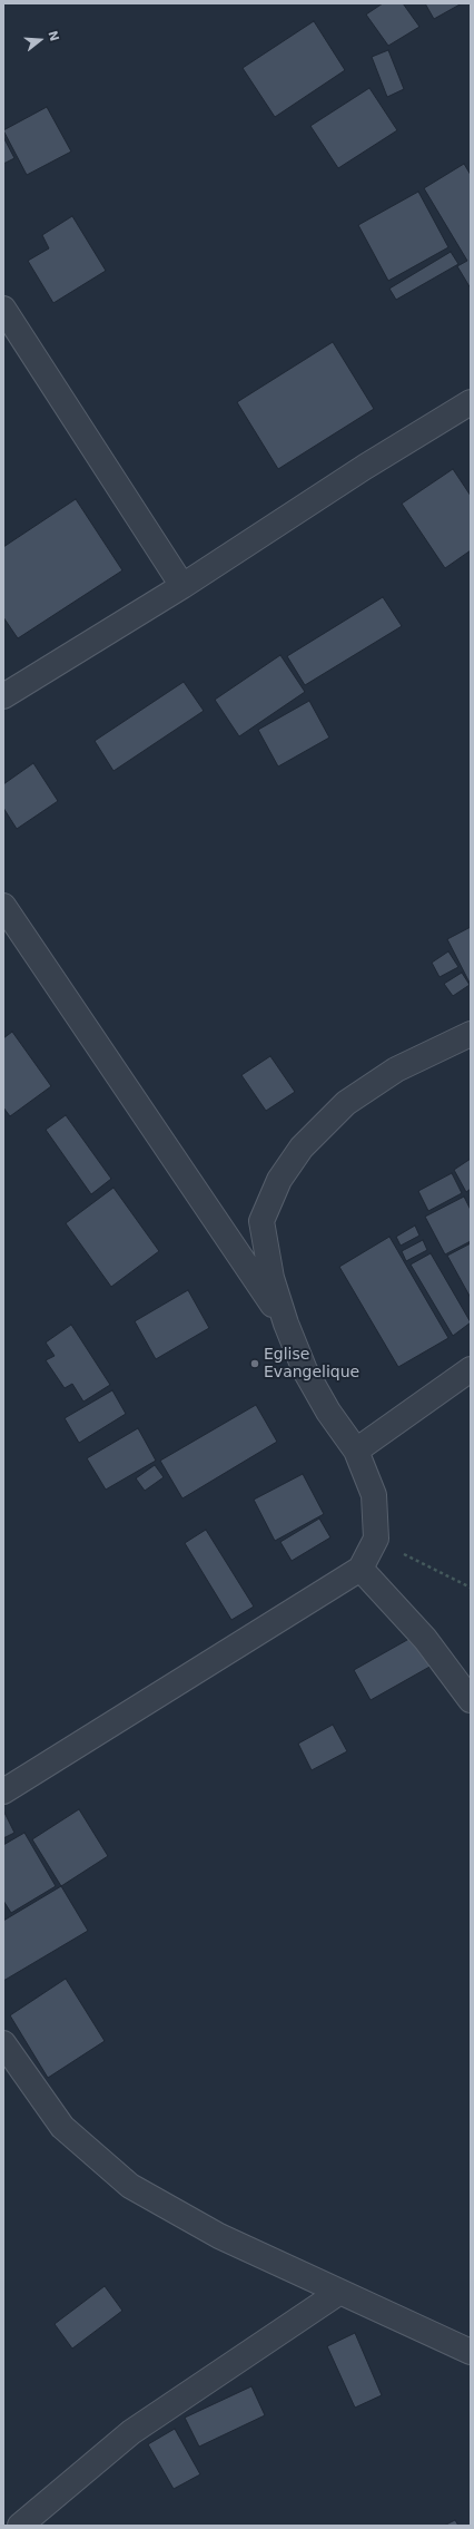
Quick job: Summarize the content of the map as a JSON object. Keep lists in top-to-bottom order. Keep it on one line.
{"places":["Eglise Evangelique"],"north":"right"}
